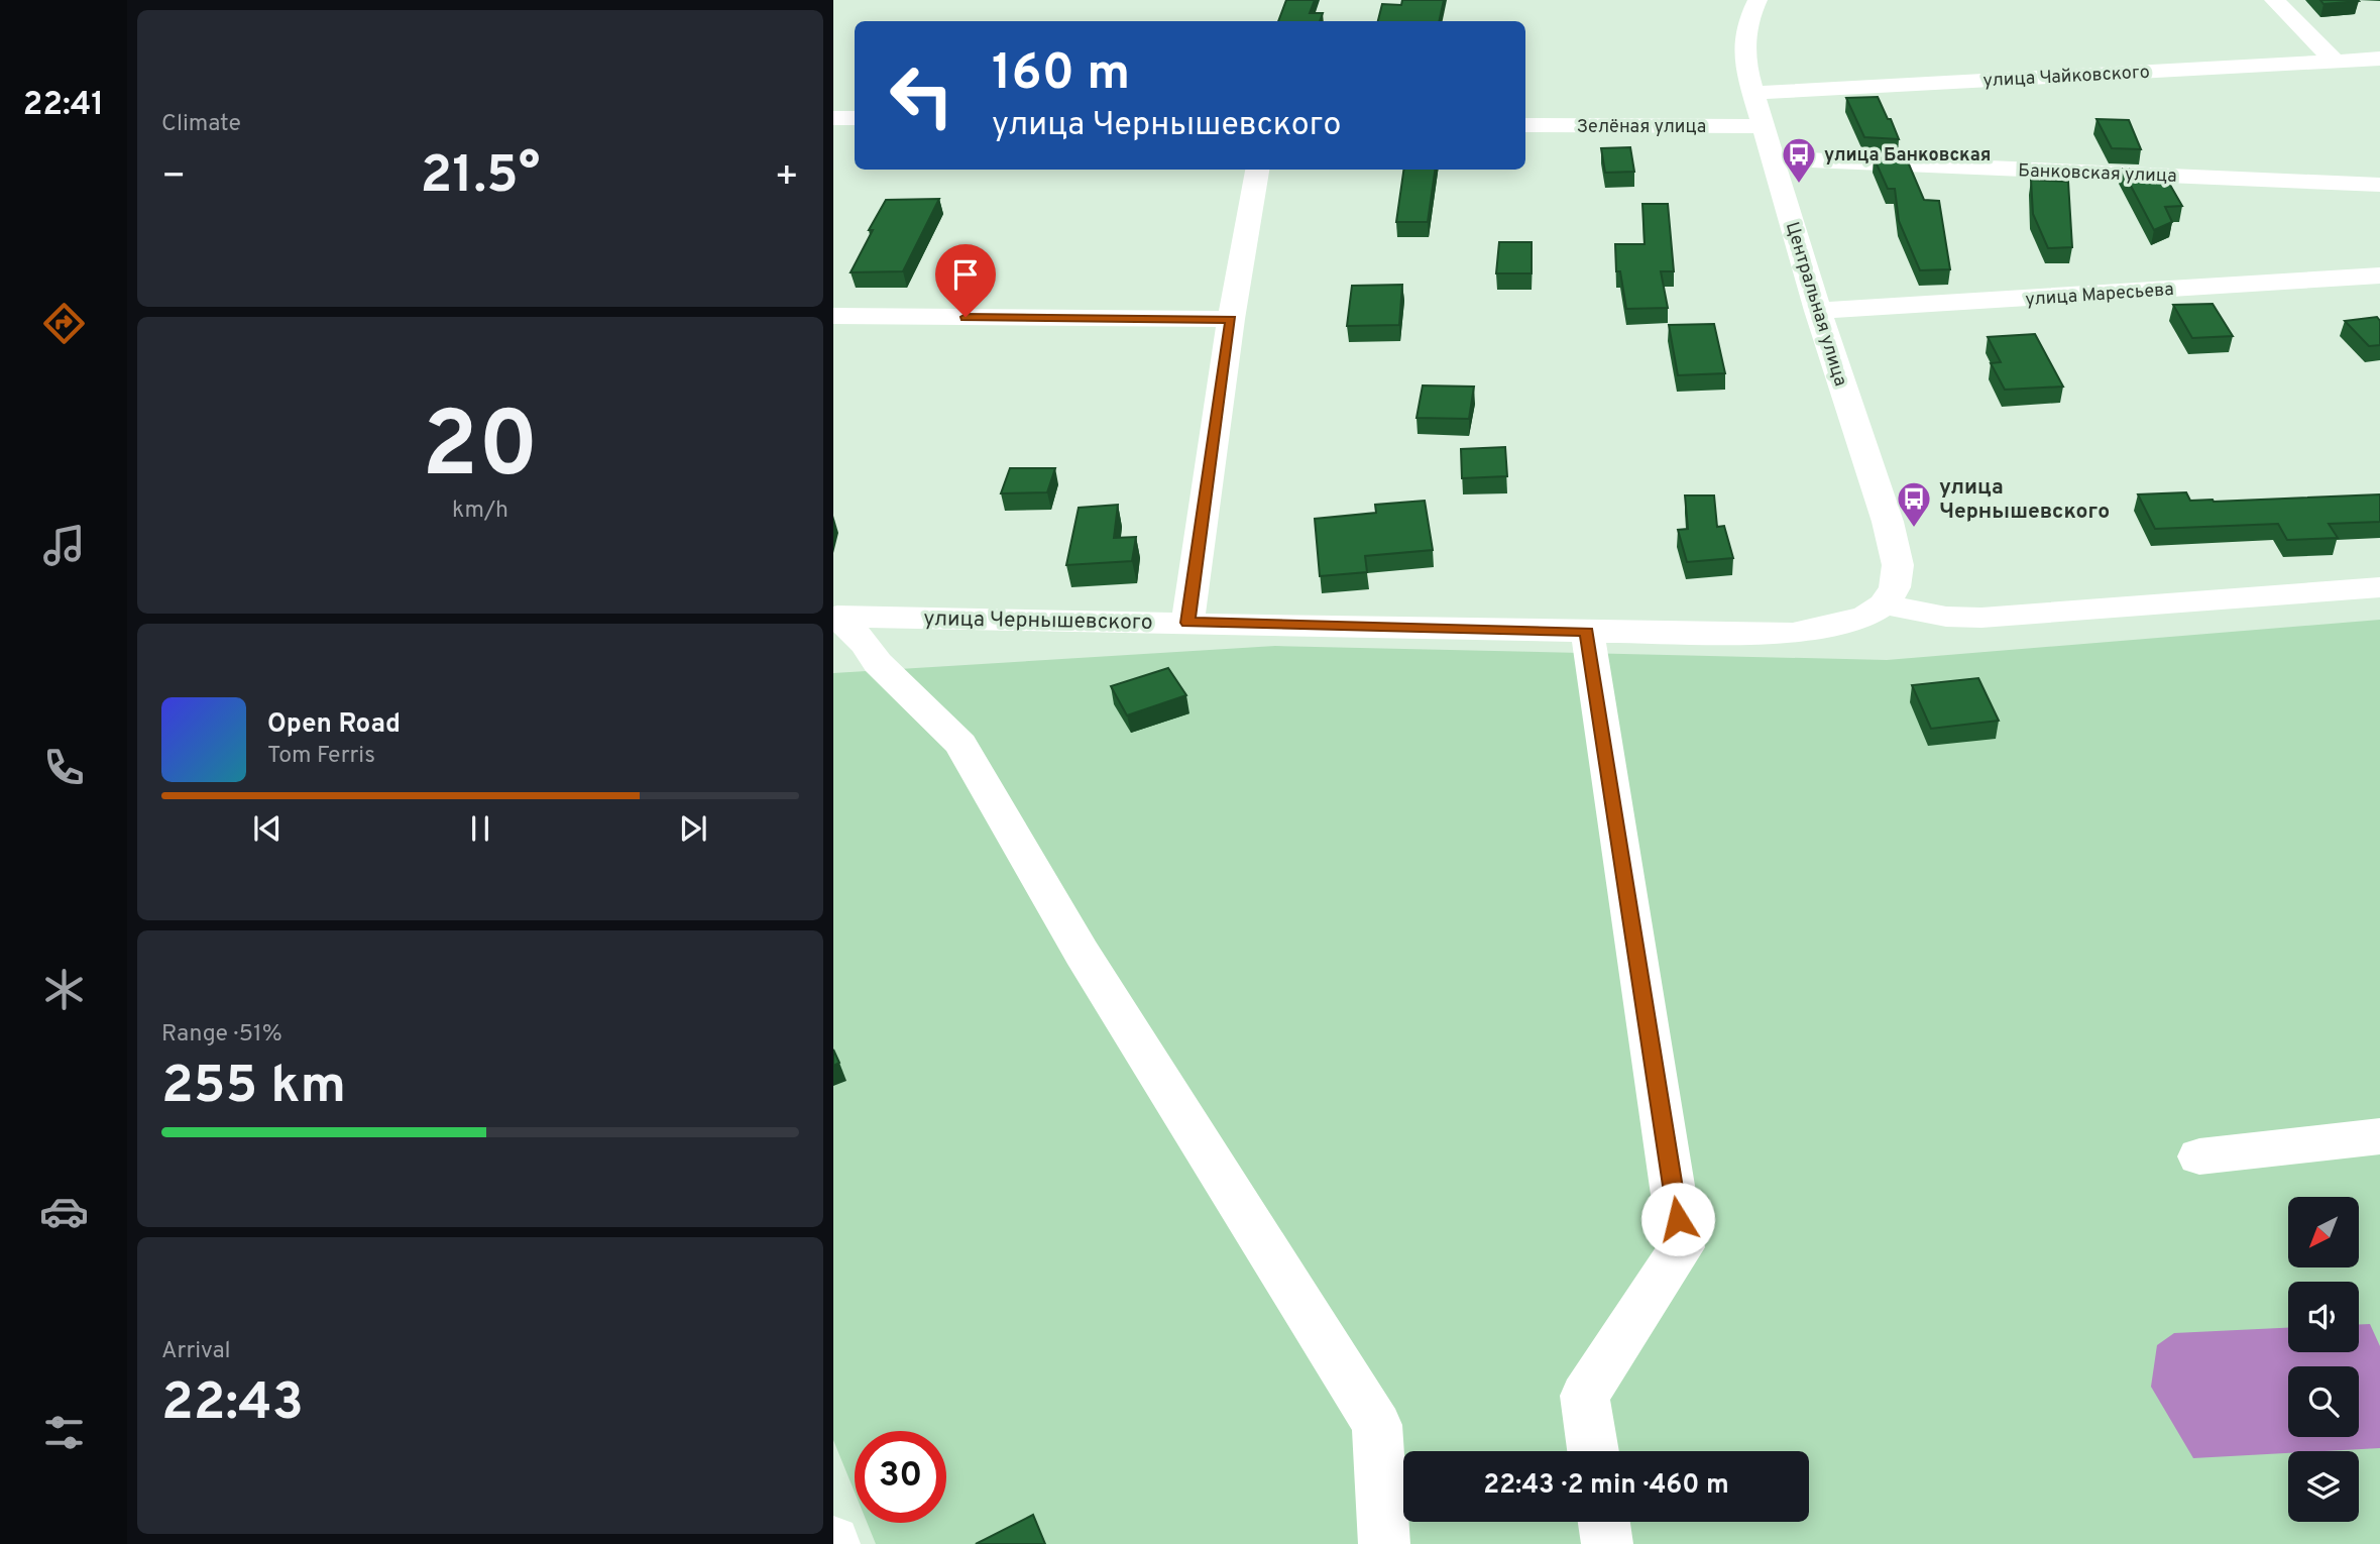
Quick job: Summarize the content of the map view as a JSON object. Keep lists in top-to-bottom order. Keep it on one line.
{"streets":{"street":["улица Чайковского","Зелёная улица","Банковская улица","улица Маресьева","Центральная улица","улица Чернышевского"]},"crossings":[["улица Чайковского","Центральная улица"],["Зелёная улица","Центральная улица"],["Банковская улица","Центральная улица"],["улица Маресьева","Центральная улица"],["Центральная улица","улица Чернышевского"]],"places":{"bus stop":["улица Банковская","улица Чернышевского"]},"north":"bottom left","page":{"tabs":"22:41","tile":["Climate",["20","km/h"],["Range · 51%","255 km"],["Arrival","22:43"]],"turn":["160 m","улица Чернышевского"],"heat":["−","21.5°","+"],"song":["Open Road","Tom Ferris"],"limit":"30","trip":"22:43 · 2 min · 460 m"}}
